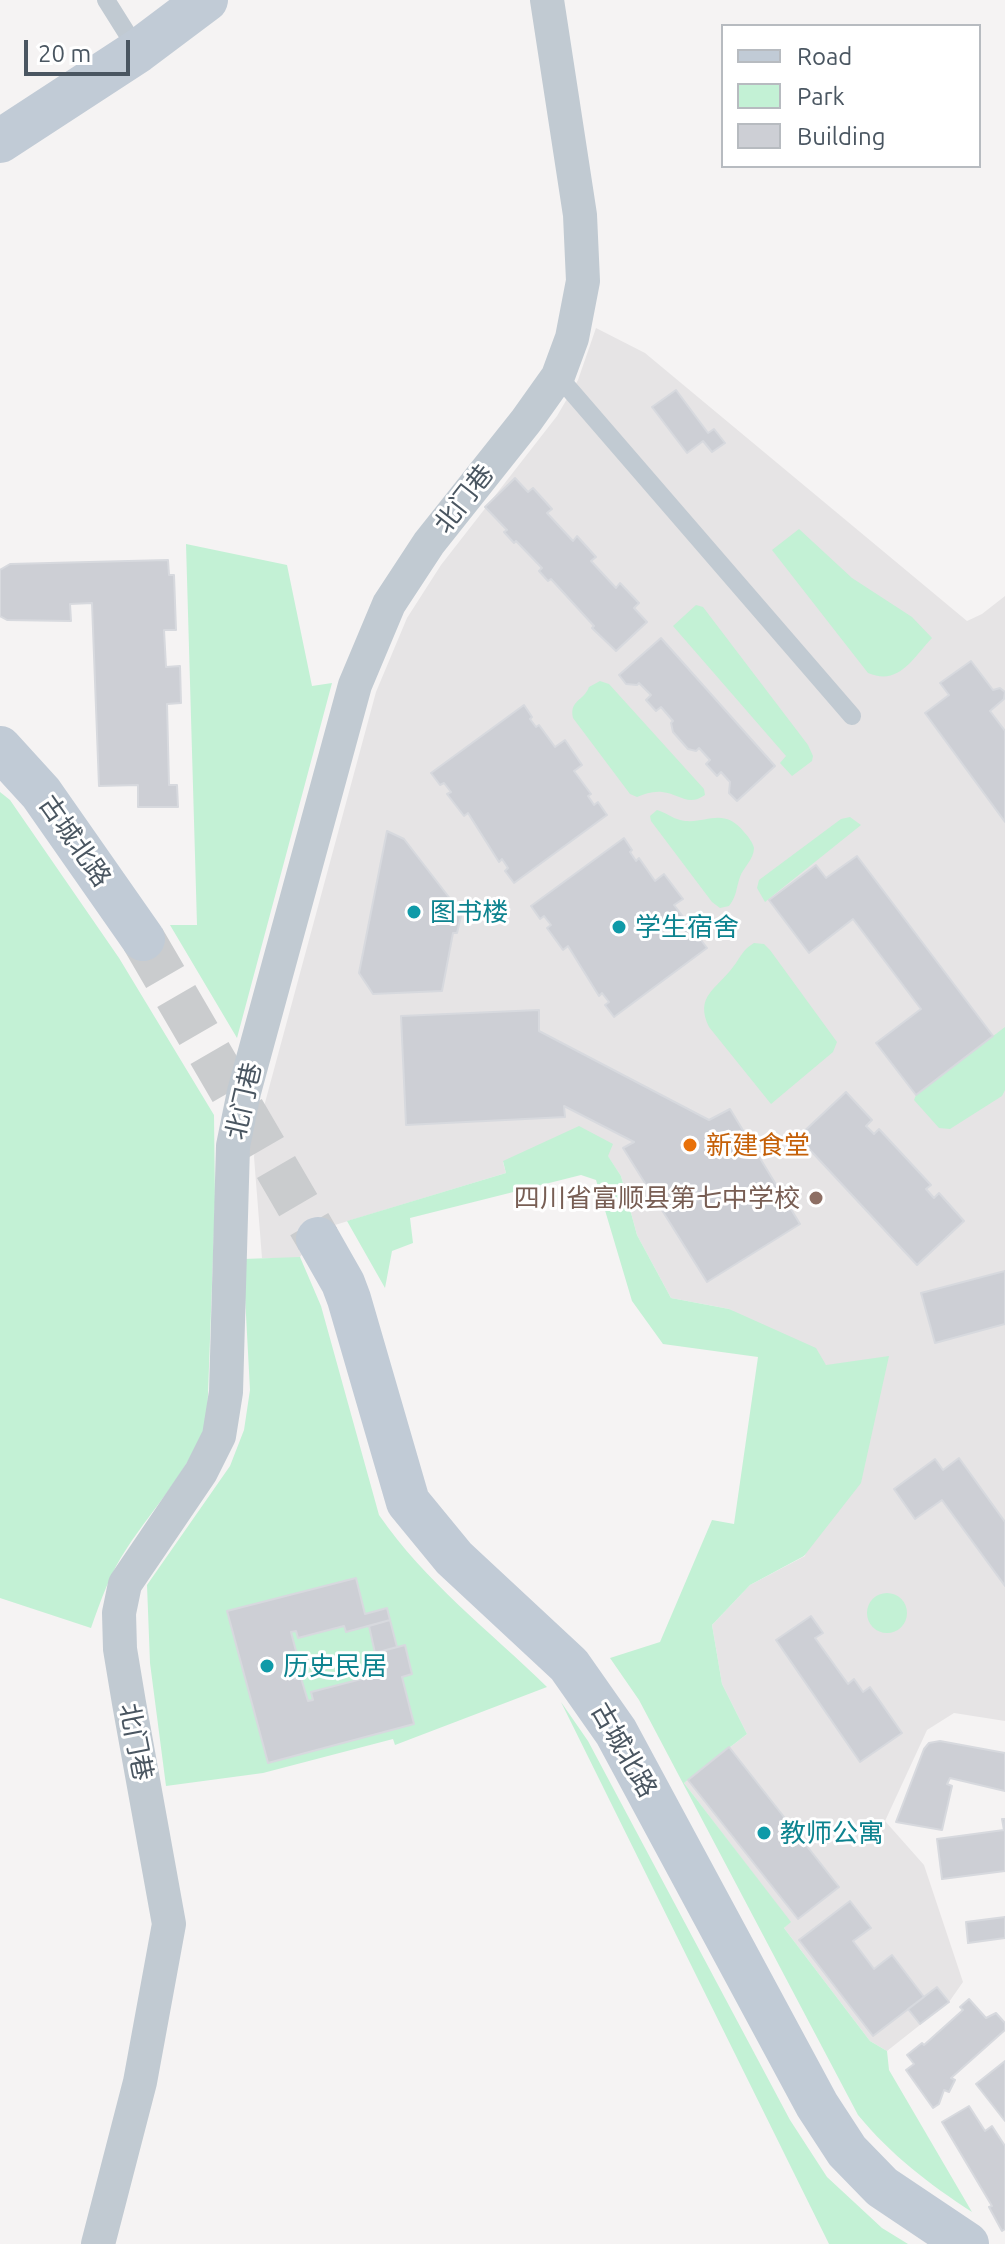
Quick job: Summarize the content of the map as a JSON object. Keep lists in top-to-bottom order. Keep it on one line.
{"streets":{"street":["北门巷","古城北路"]},"places":["图书楼","学生宿舍","新建食堂","四川省富顺县第七中学校","历史民居","教师公寓"],"legend":["Road","Park","Building"],"scale_bar":"20 m"}
